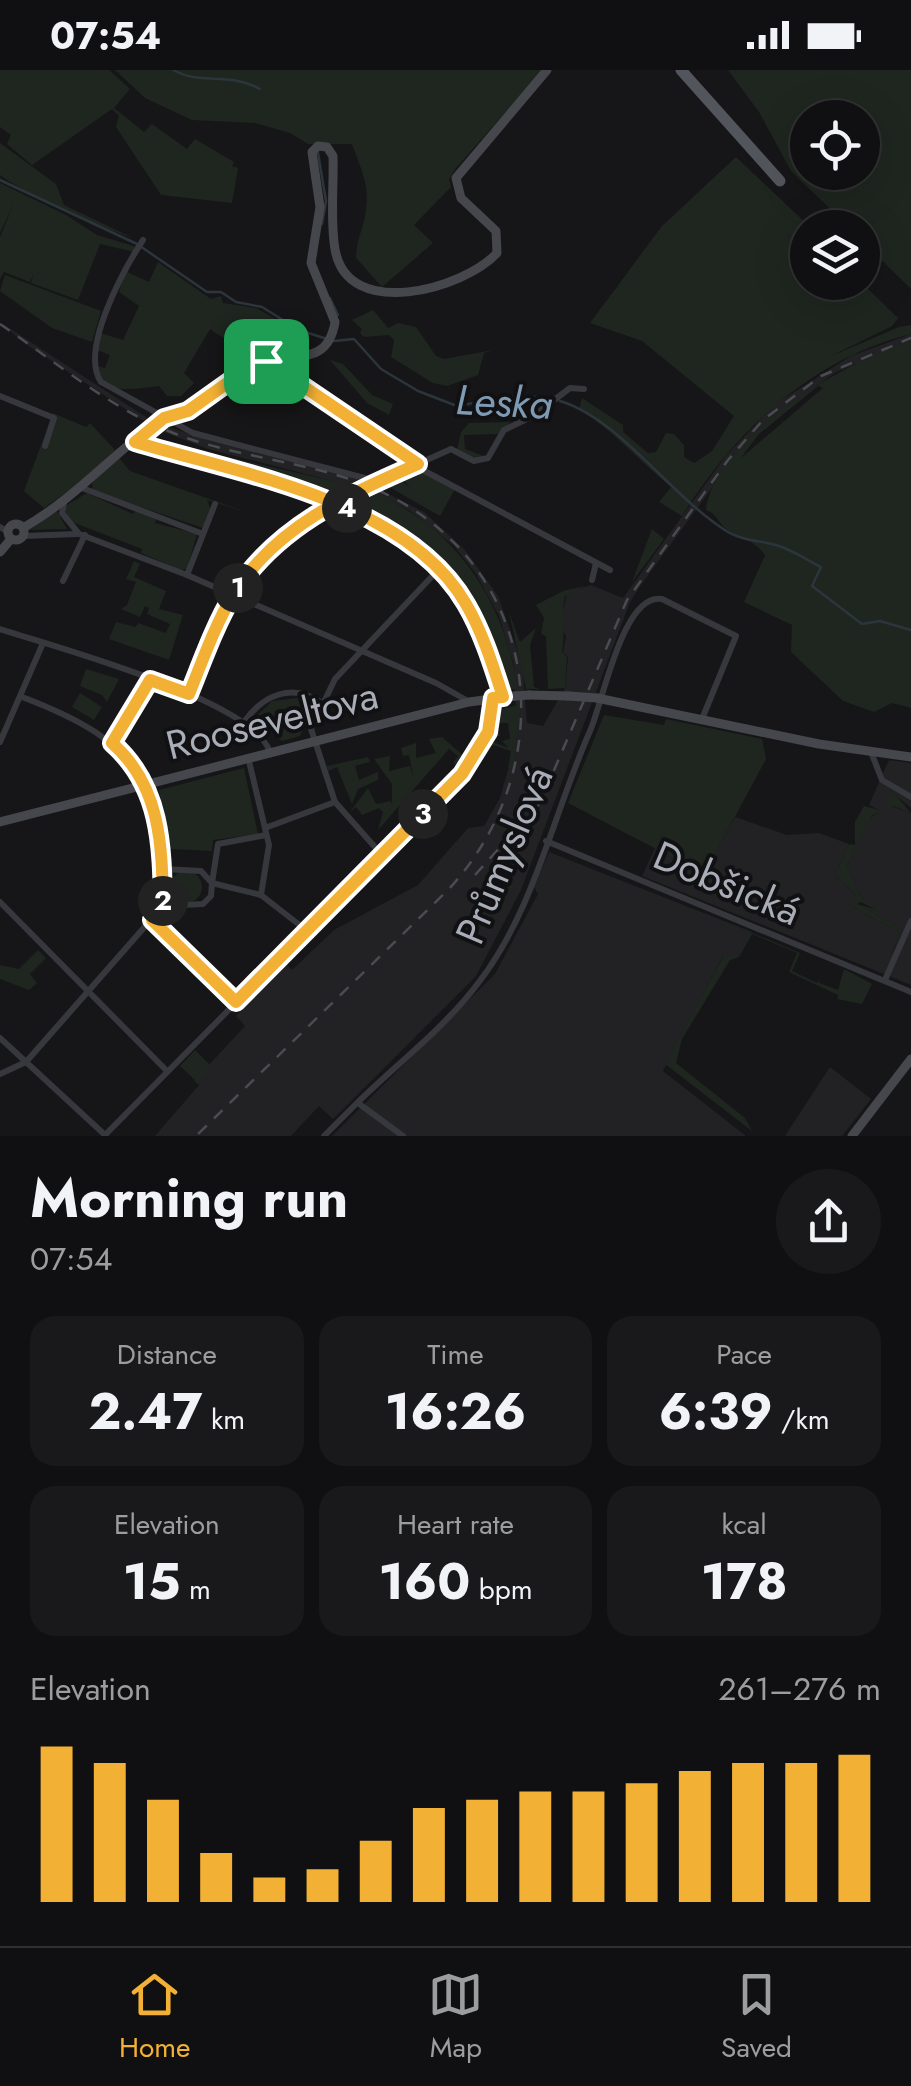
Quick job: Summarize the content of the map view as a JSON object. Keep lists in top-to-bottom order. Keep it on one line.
{"streets":{"street":["Rooseveltova","Průmyslová","Dobšická"]},"crossings":[["Rooseveltova","Průmyslová"],["Průmyslová","Dobšická"]],"water":["Leska"],"page":{"status":"07:54","pins":["4","1","3","2"],"heading":["Morning run","07:54"],"stats":[["Distance","2.47 km"],["Time","16:26"],["Pace","6:39 /km"],["Elevation","15 m"],["Heart rate","160 bpm"],["kcal","178"]],"chart":["Elevation","261–276 m"],"tabs":["Home","Map","Saved"]}}
